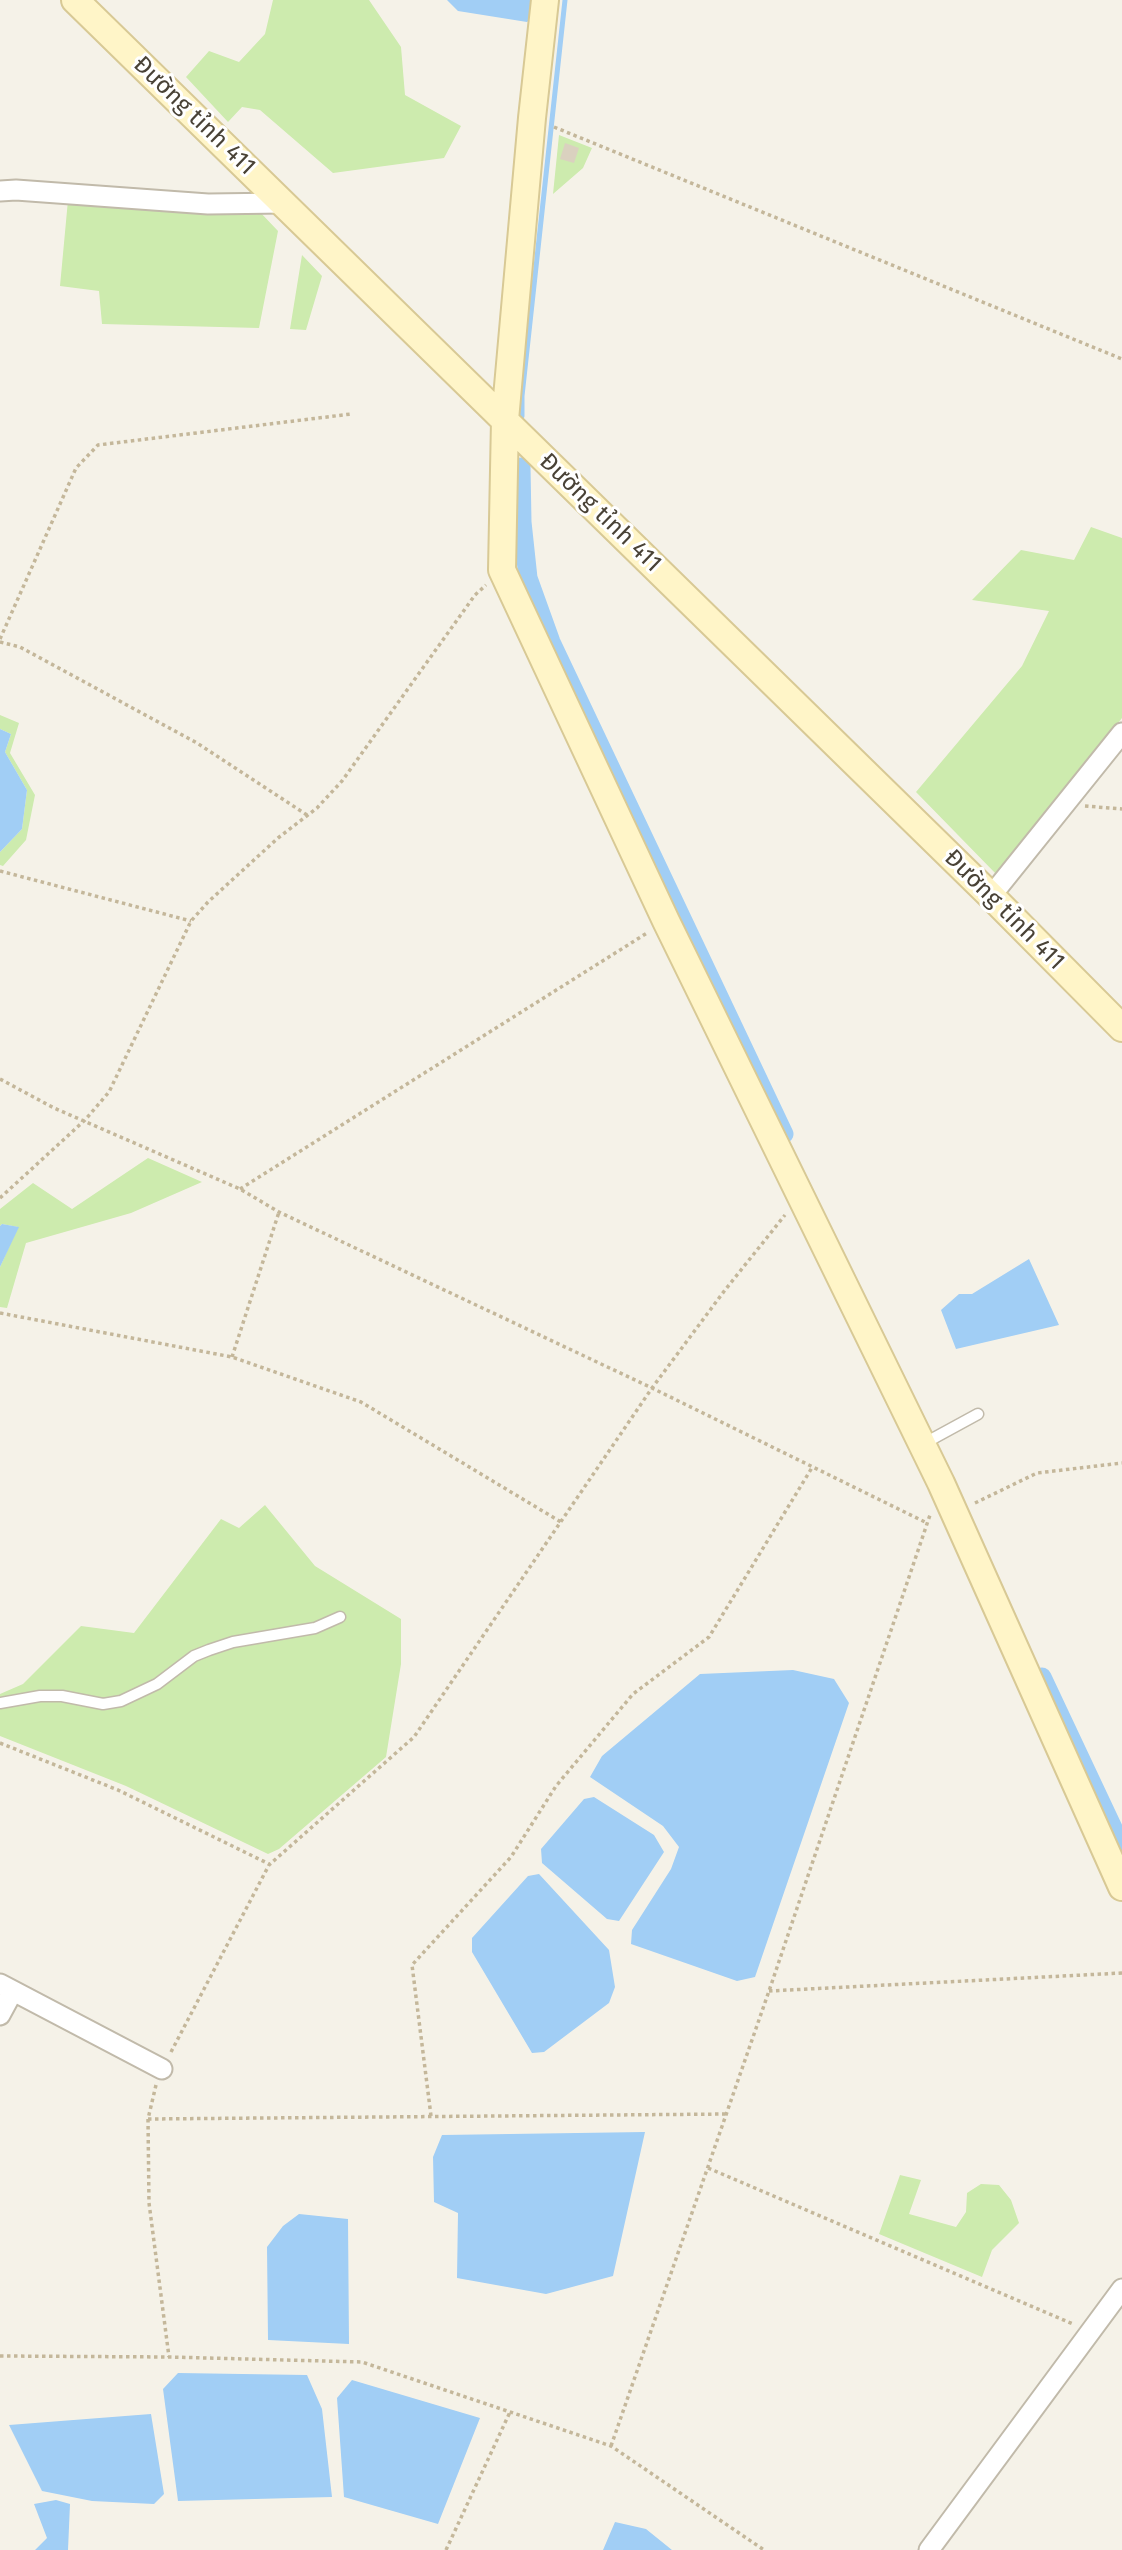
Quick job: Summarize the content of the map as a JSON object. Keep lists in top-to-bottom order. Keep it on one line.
{"streets":{"main road":["Đường tỉnh 411"]}}
